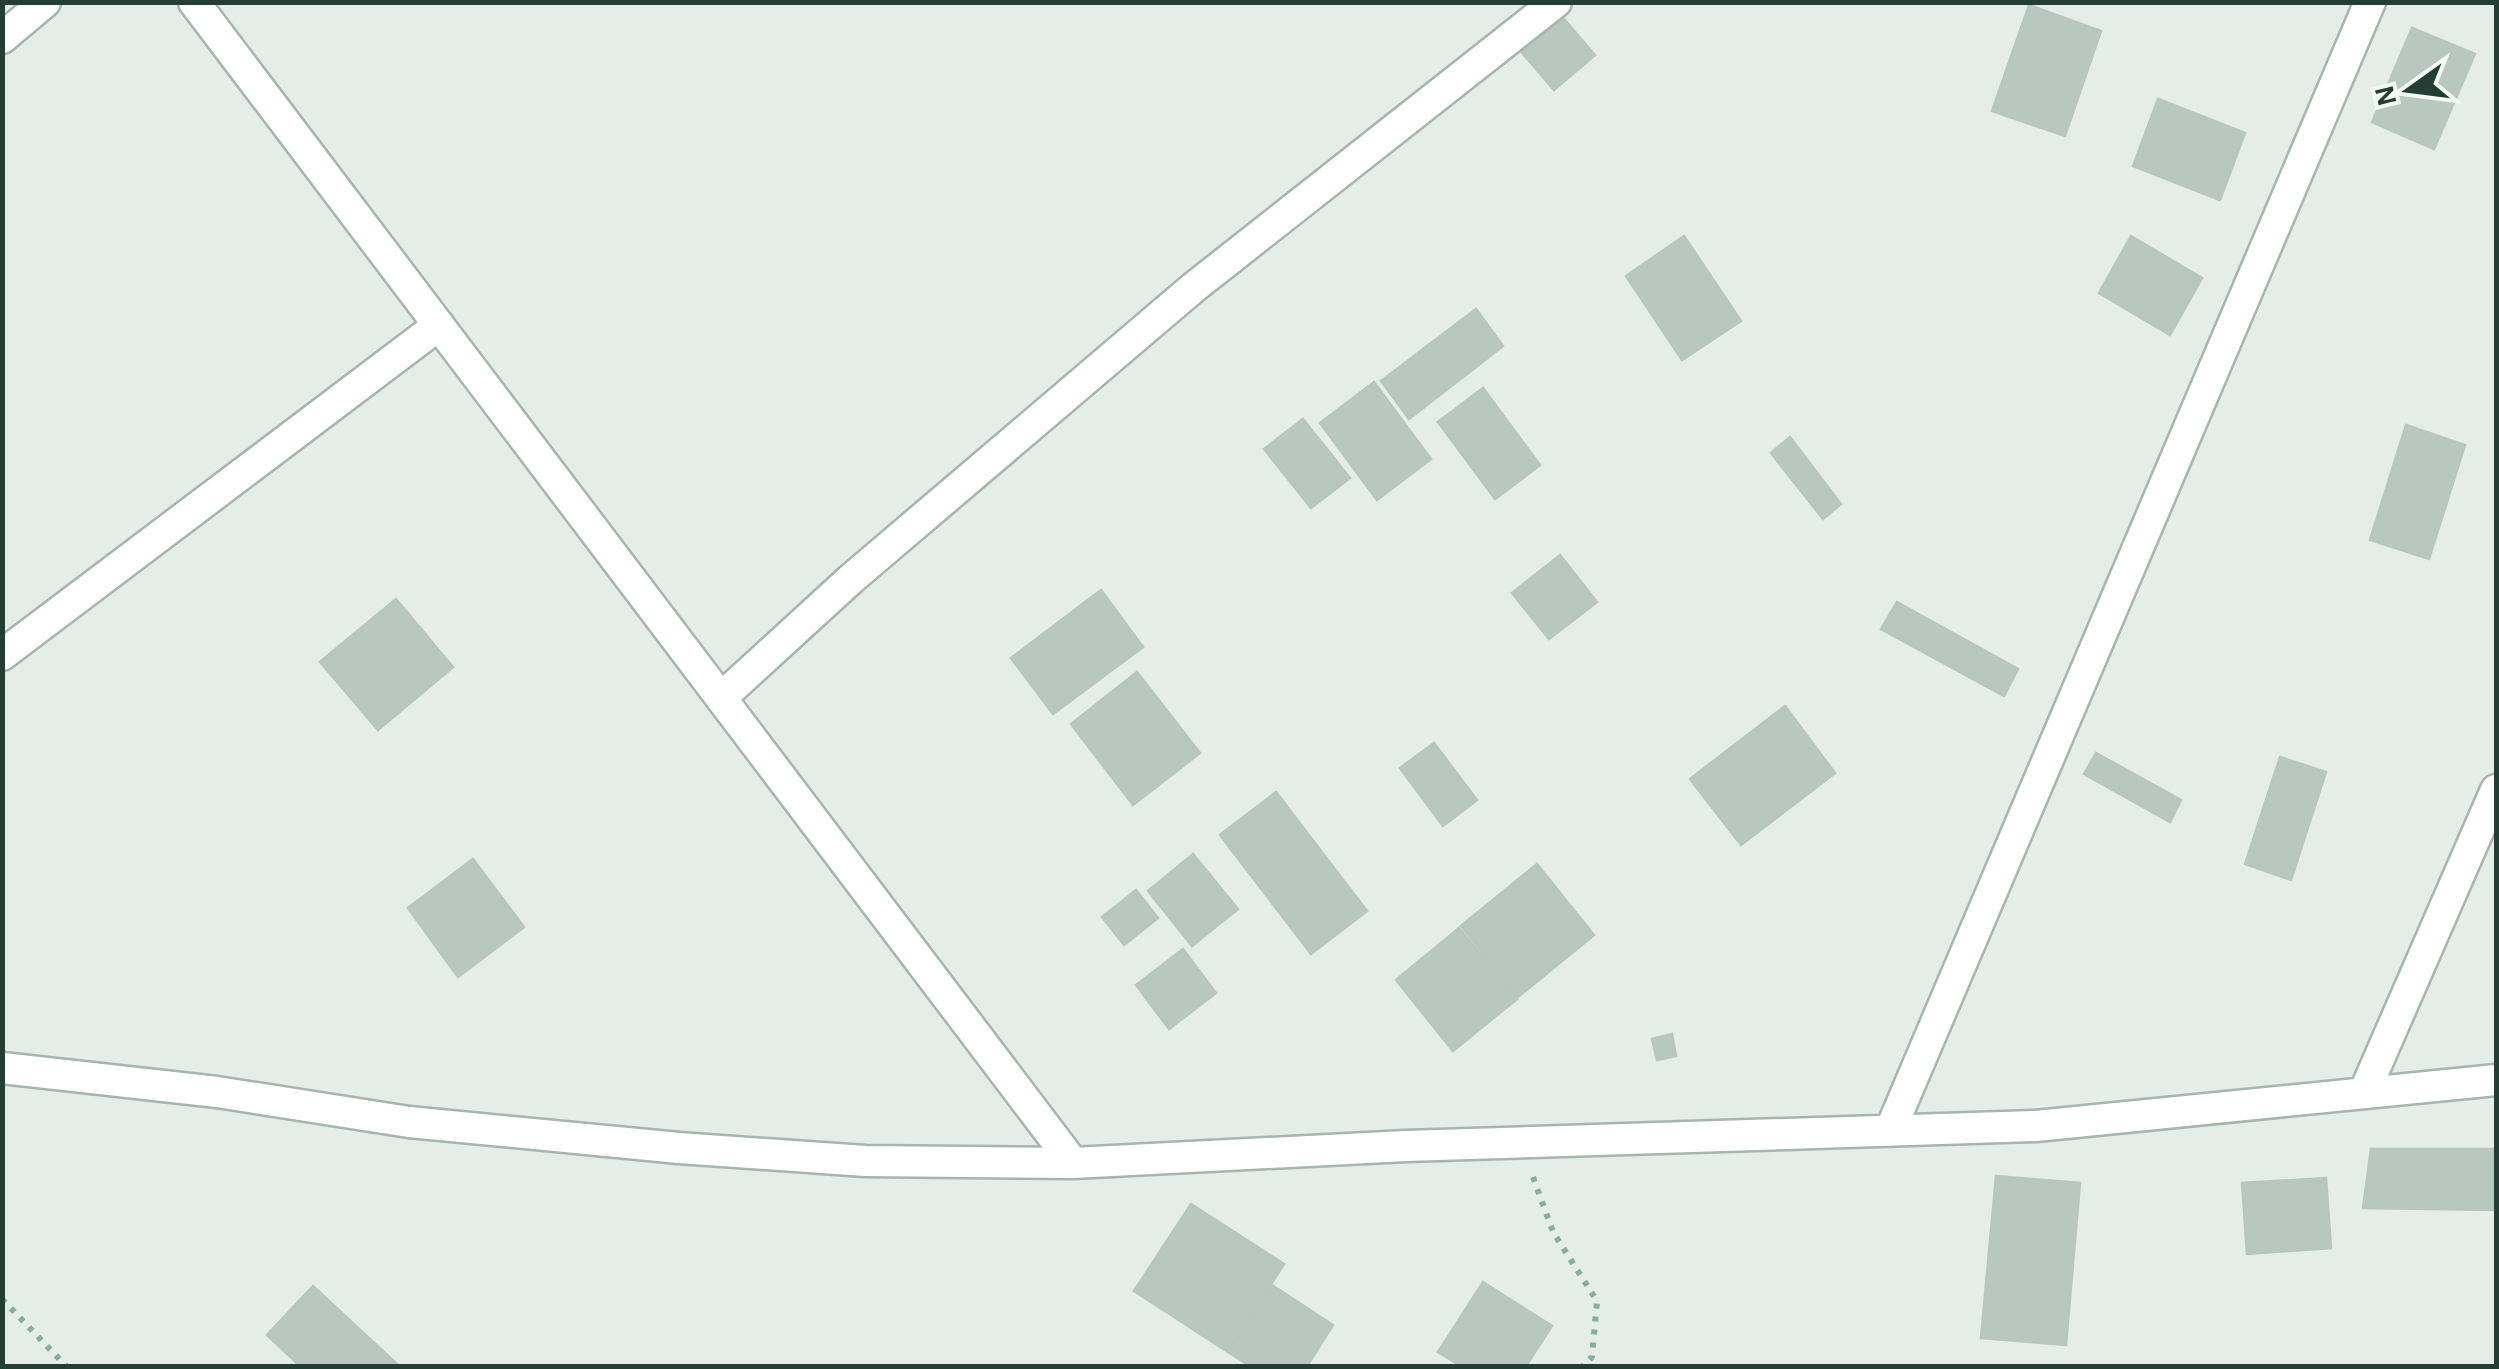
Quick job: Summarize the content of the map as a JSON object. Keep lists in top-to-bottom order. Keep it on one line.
{"north":"left"}
